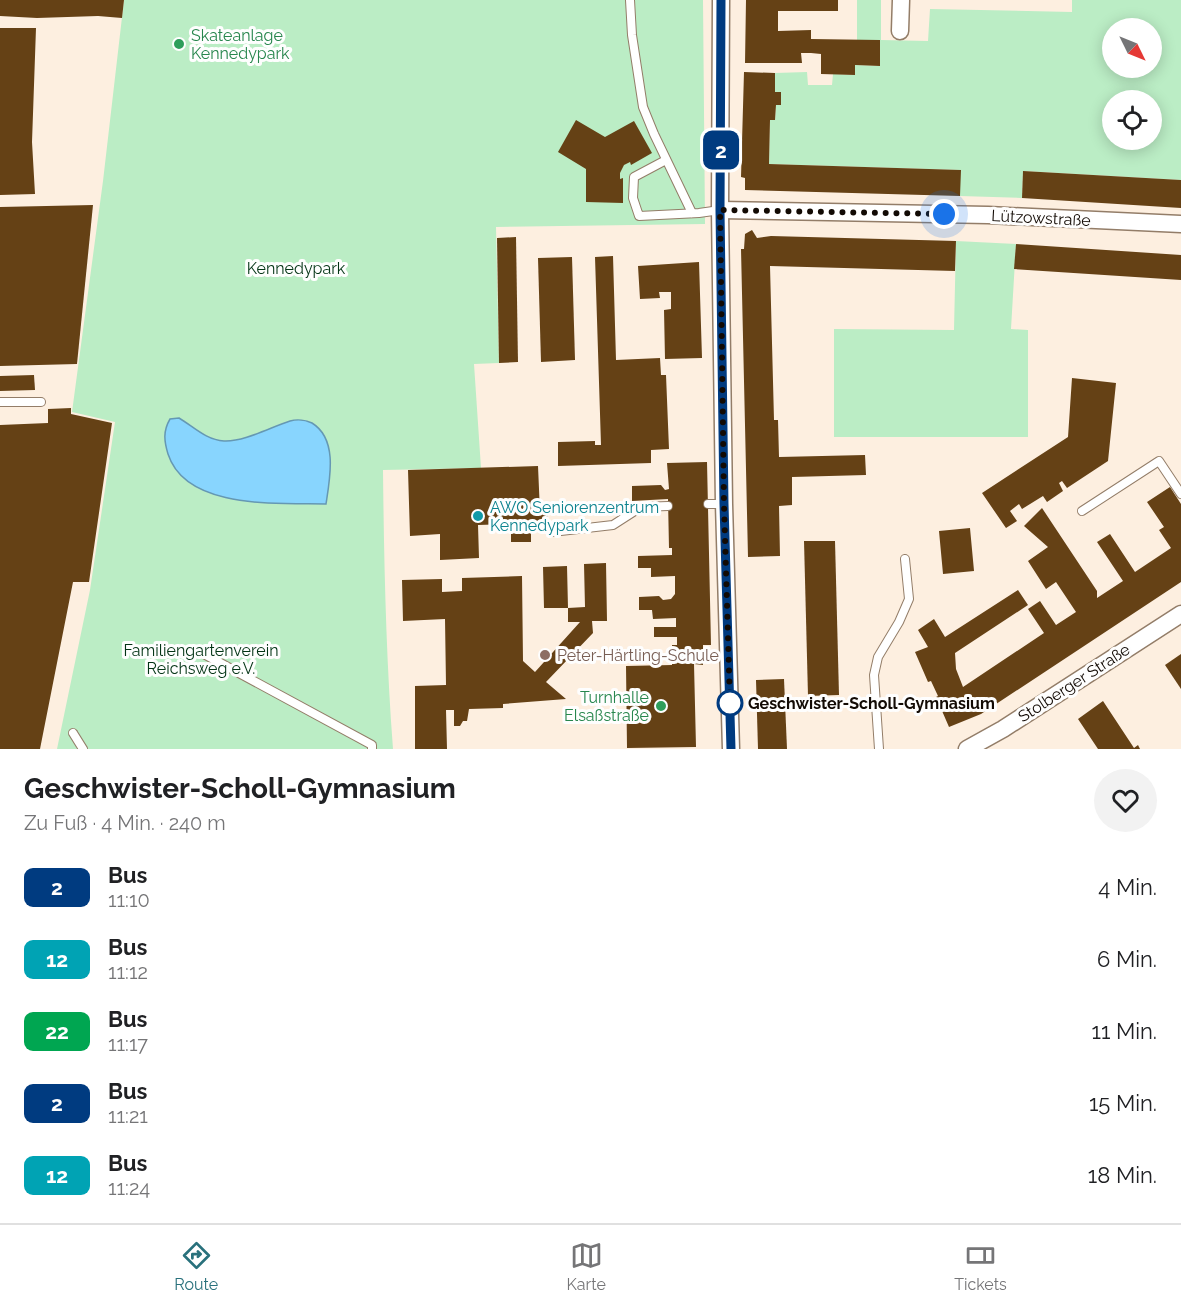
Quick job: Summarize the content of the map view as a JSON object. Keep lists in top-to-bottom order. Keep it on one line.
{"streets":{"street":["Lützowstraße","Stolberger Straße"]},"parks":["Kennedypark","Familiengartenverein Reichsweg e.V."],"places":["Skateanlage Kennedypark","AWO Seniorenzentrum Kennedypark","Peter-Härtling-Schule","Geschwister-Scholl-Gymnasium","Turnhalle Elsaßstraße"],"lines":["bus line 2"],"north":"bottom right","page":{"on_map":"2","heading":["Geschwister-Scholl-Gymnasium","Zu Fuß · 4 Min. · 240 m"],"list":[{"mark":"2","name":"Bus","note":"11:10","value":"4 Min."},{"mark":"12","name":"Bus","note":"11:12","value":"6 Min."},{"mark":"22","name":"Bus","note":"11:17","value":"11 Min."},{"mark":"2","name":"Bus","note":"11:21","value":"15 Min."},{"mark":"12","name":"Bus","note":"11:24","value":"18 Min."}],"tabs":["Route","Karte","Tickets"]}}
